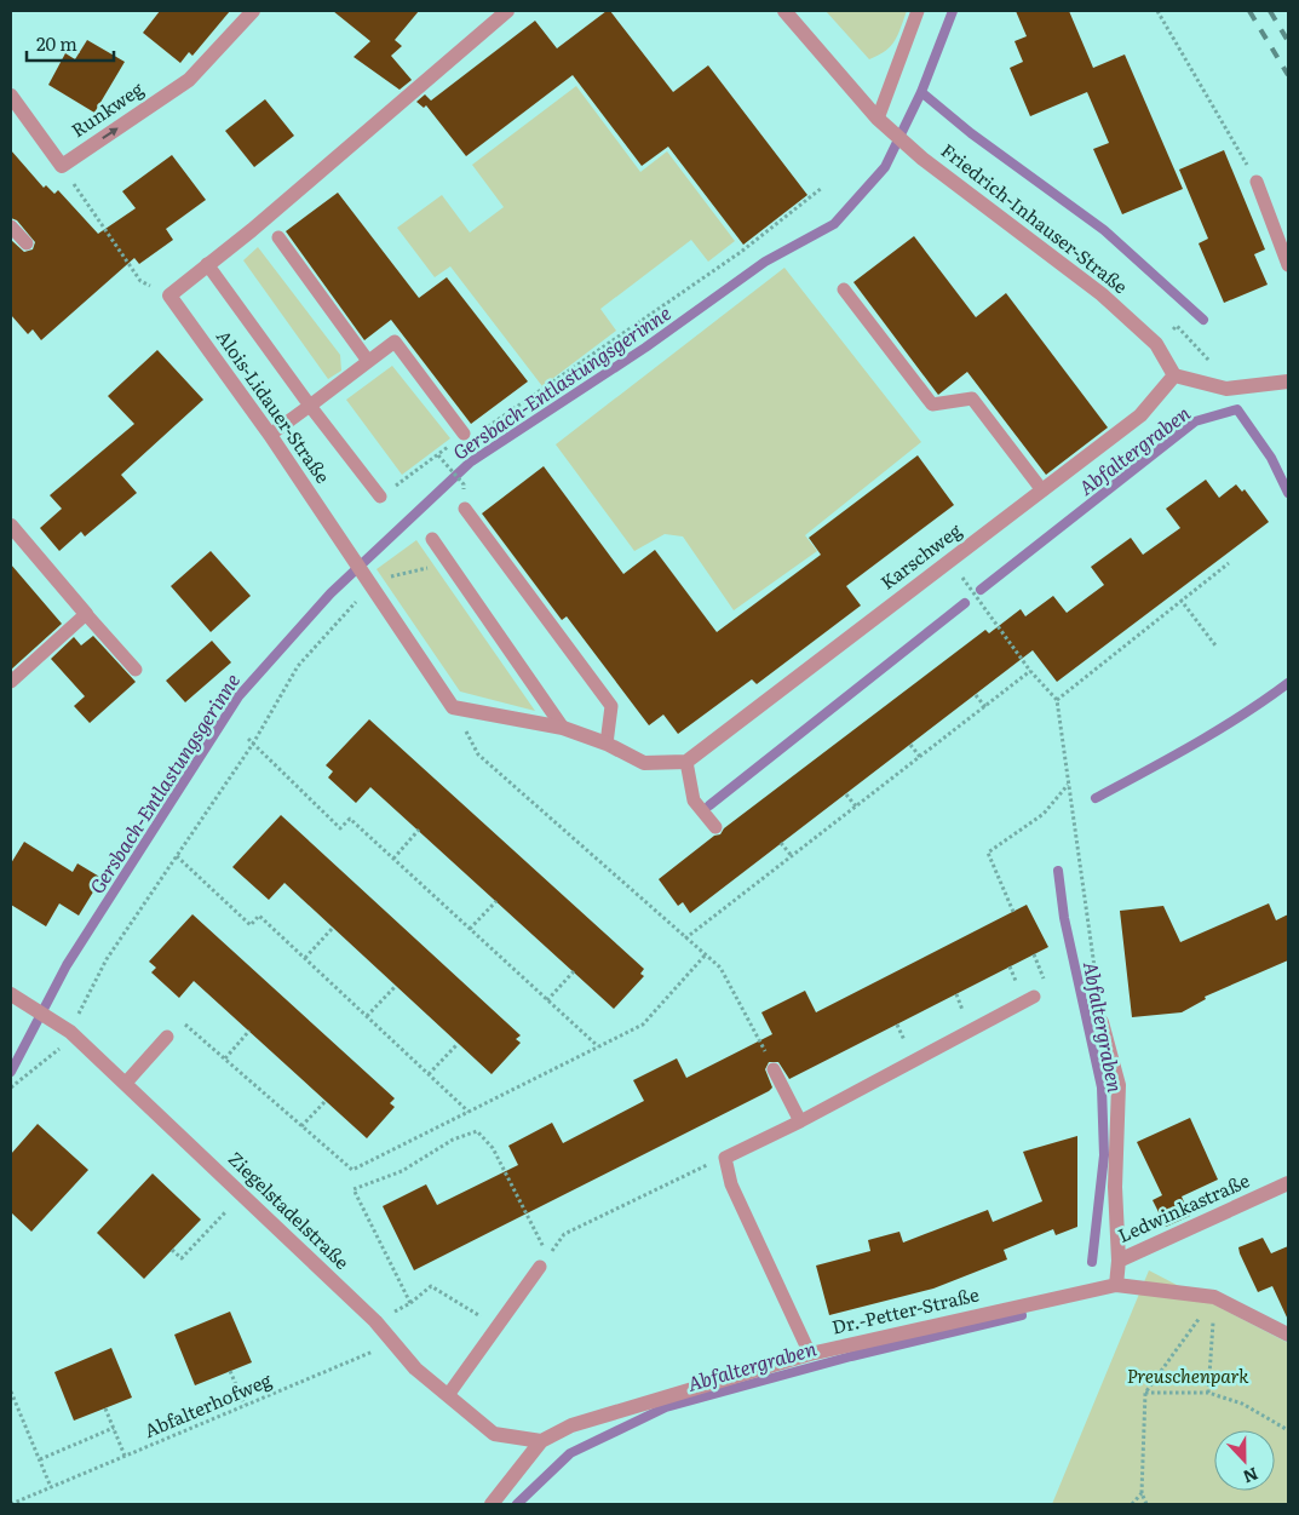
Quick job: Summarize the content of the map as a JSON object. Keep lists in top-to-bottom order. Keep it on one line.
{"streets":{"street":["Runkweg","Friedrich-Inhauser-Straße","Alois-Lidauer-Straße","Karschweg","Ledwinkastraße","Ziegelstadelstraße","Dr.-Petter-Straße"],"path":["Abfalterhofweg"]},"crossings":[["Friedrich-Inhauser-Straße","Karschweg"],["Ledwinkastraße","Dr.-Petter-Straße"],["Ziegelstadelstraße","Dr.-Petter-Straße"]],"one_way":["Runkweg"],"water":["Gersbach-Entlastungsgerinne","Abfaltergraben"],"parks":["Preuschenpark"],"scale_bar":"20 m","north":"bottom"}
